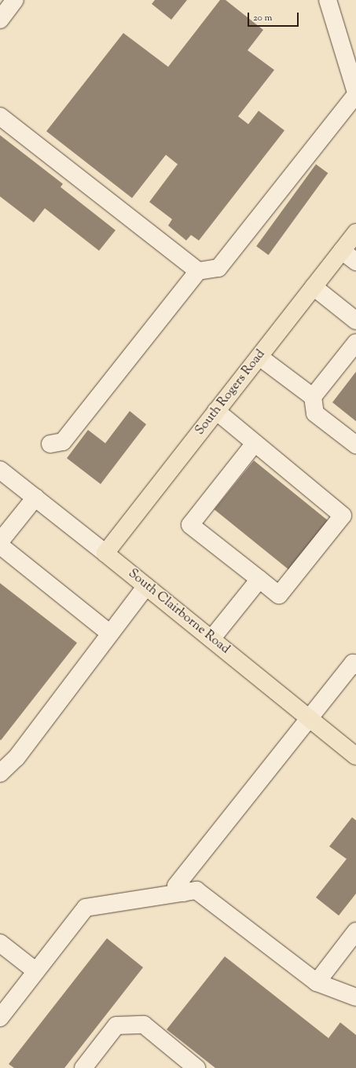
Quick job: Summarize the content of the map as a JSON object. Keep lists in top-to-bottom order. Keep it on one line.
{"streets":{"main road":["South Rogers Road","South Clairborne Road"]},"crossings":[["South Rogers Road","South Clairborne Road"]],"scale_bar":"20 m"}
